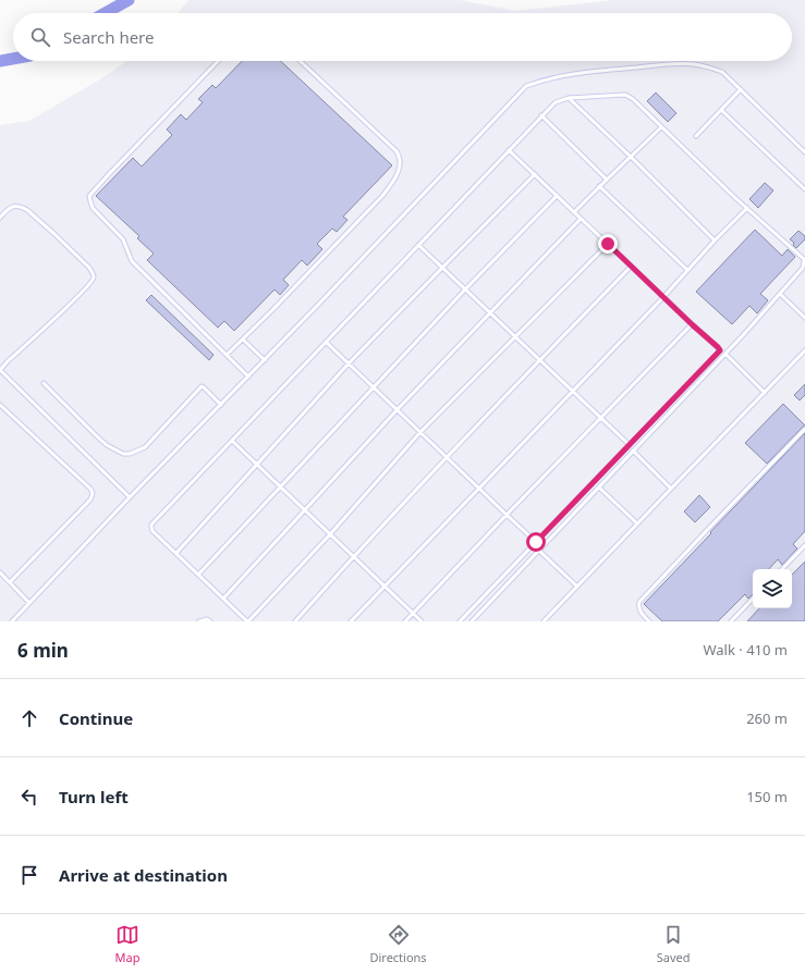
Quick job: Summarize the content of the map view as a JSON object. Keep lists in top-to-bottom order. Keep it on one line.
{"page":{"search":"Search here","heading":["6 min","Walk · 410 m"],"list":[["Continue","260 m"],["Turn left","150 m"],"Arrive at destination"],"nav":["Map","Directions","Saved"]}}
